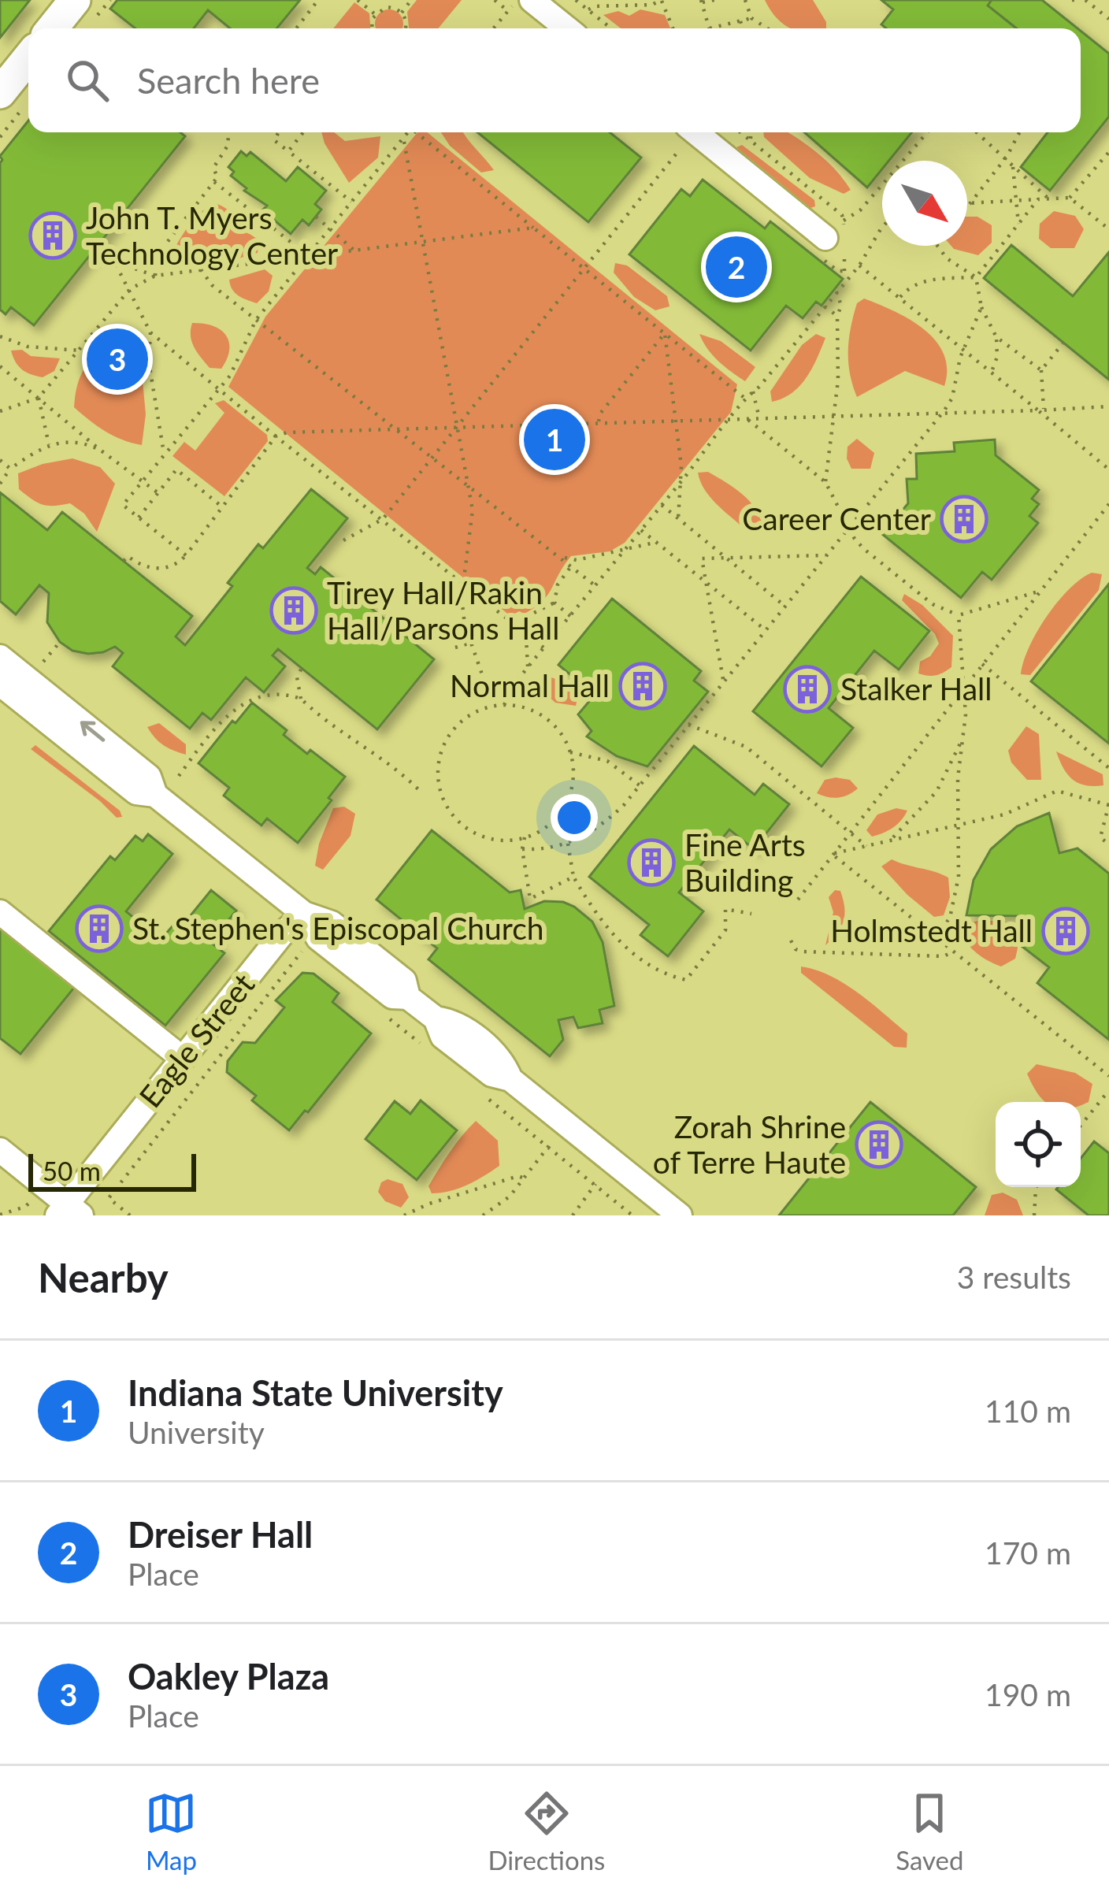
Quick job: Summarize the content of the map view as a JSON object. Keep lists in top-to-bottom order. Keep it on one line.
{"streets":{"street":["Eagle Street"]},"places":{"building":["John T. Myers Technology Center","Career Center","Tirey Hall/Rakin Hall/Parsons Hall","Normal Hall","Stalker Hall","Fine Arts Building","St. Stephen's Episcopal Church","Holmstedt Hall","Zorah Shrine of Terre Haute"]},"scale_bar":"50 m","north":"bottom right","page":{"search":"Search here","pins":["2","3","1"],"scale":"50 m","heading":["Nearby","3 results"],"list":[{"mark":"1","name":"Indiana State University","note":"University","value":"110 m"},{"mark":"2","name":"Dreiser Hall","note":"Place","value":"170 m"},{"mark":"3","name":"Oakley Plaza","note":"Place","value":"190 m"}],"nav":["Map","Directions","Saved"]}}
